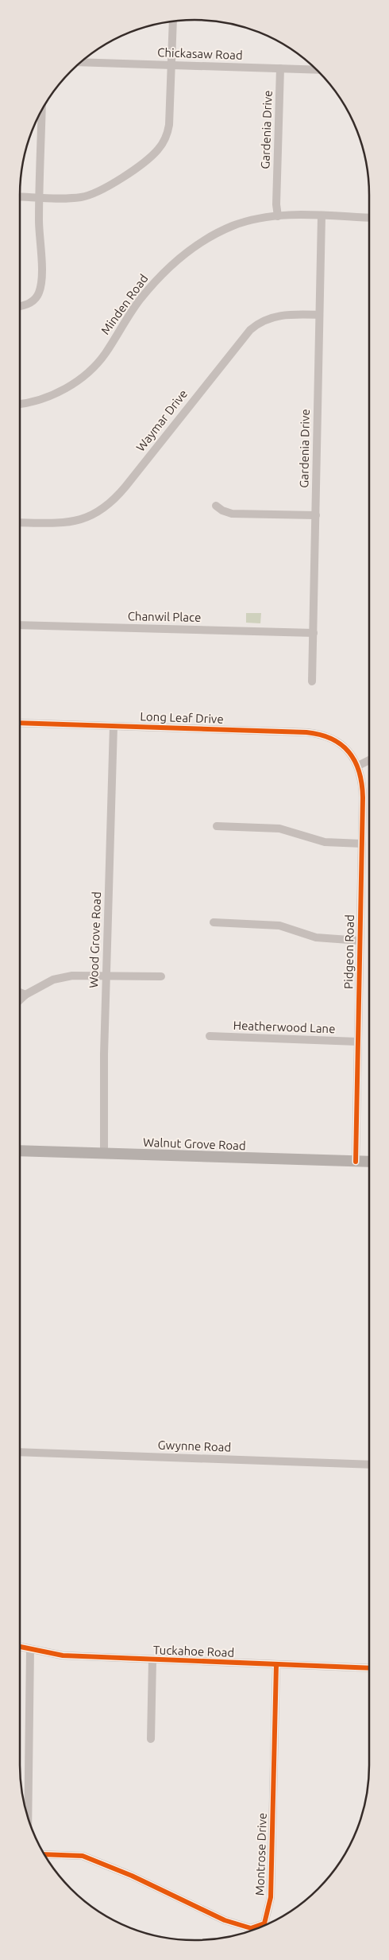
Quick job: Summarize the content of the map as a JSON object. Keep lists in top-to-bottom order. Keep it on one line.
{"streets":{"main road":["Walnut Grove Road"],"street":["Chickasaw Road","Gardenia Drive","Minden Road","Waymar Drive","Chanwil Place","Long Leaf Drive","Wood Grove Road","Pidgeon Road","Heatherwood Lane","Gwynne Road","Tuckahoe Road","Montrose Drive"]},"crossings":[["Chickasaw Road","Gardenia Drive"],["Gardenia Drive","Minden Road"],["Gardenia Drive","Waymar Drive"],["Gardenia Drive","Chanwil Place"],["Long Leaf Drive","Wood Grove Road"],["Long Leaf Drive","Pidgeon Road"],["Wood Grove Road","Walnut Grove Road"],["Pidgeon Road","Heatherwood Lane"],["Pidgeon Road","Walnut Grove Road"],["Tuckahoe Road","Montrose Drive"]]}
